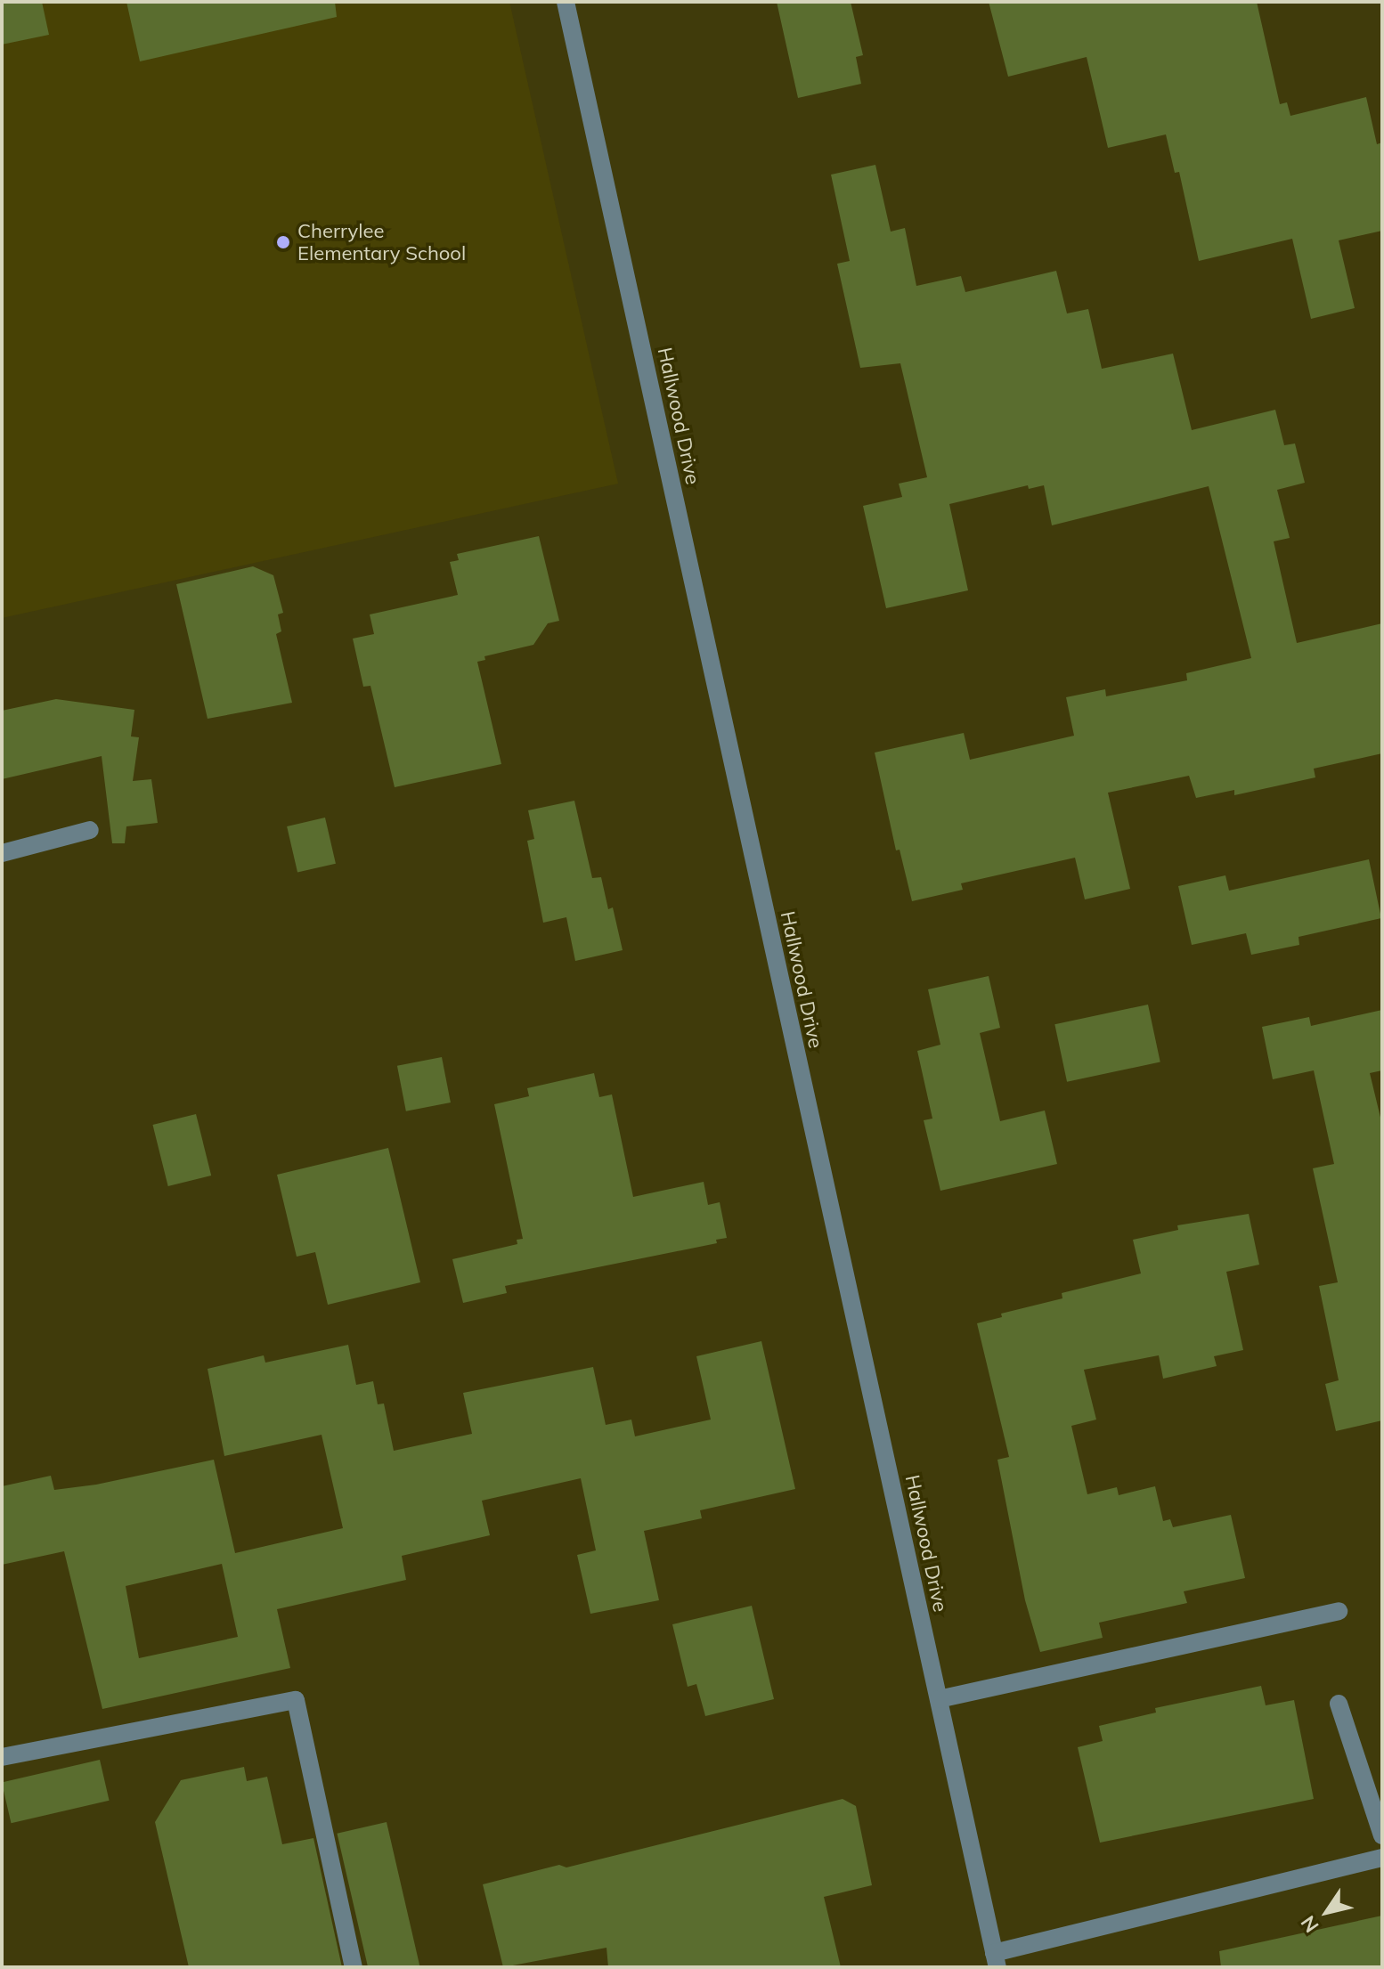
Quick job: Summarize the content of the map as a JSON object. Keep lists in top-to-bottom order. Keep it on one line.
{"streets":{"street":["Hallwood Drive"]},"places":["Cherrylee Elementary School"],"north":"bottom left"}
